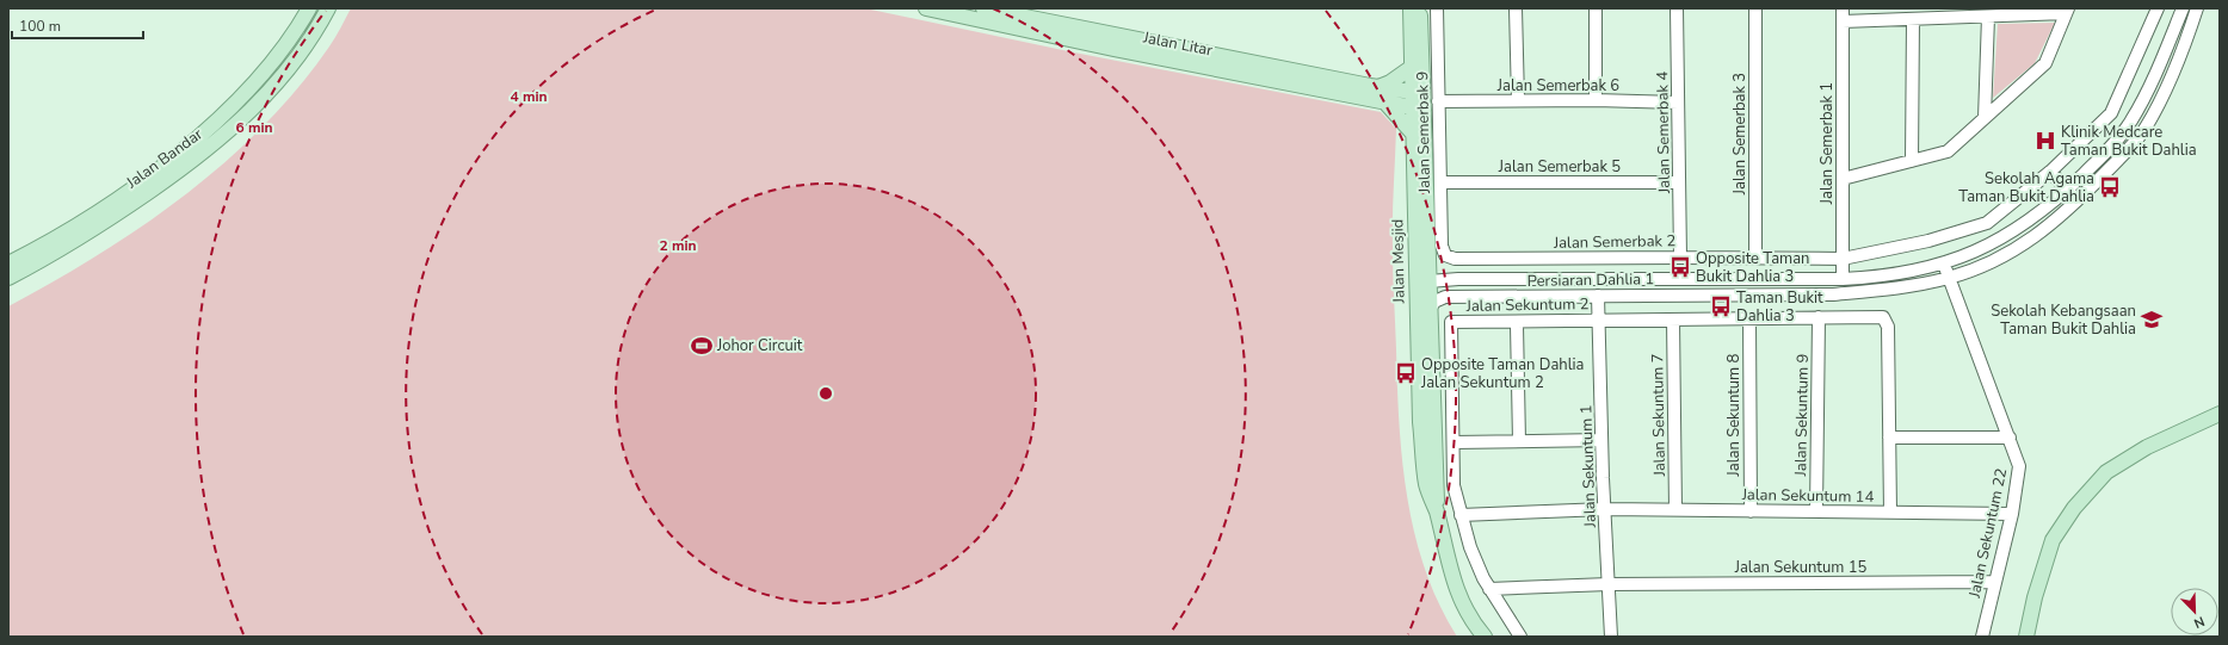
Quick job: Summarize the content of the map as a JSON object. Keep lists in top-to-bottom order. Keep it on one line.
{"streets":{"main road":["Jalan Litar","Jalan Bandar","Jalan Mesjid"],"street":["Jalan Semerbak 6","Jalan Semerbak 9","Jalan Semerbak 4","Jalan Semerbak 3","Jalan Semerbak 1","Jalan Semerbak 5","Jalan Semerbak 2","Persiaran Dahlia 1","Jalan Sekuntum 2","Jalan Sekuntum 7","Jalan Sekuntum 8","Jalan Sekuntum 9","Jalan Sekuntum 1","Jalan Sekuntum 14","Jalan Sekuntum 22","Jalan Sekuntum 15"]},"crossings":[["Jalan Litar","Jalan Mesjid"],["Jalan Semerbak 6","Jalan Semerbak 9"],["Jalan Semerbak 6","Jalan Semerbak 4"],["Jalan Semerbak 9","Jalan Semerbak 5"],["Jalan Semerbak 9","Jalan Semerbak 2"],["Jalan Semerbak 4","Jalan Semerbak 5"],["Jalan Semerbak 4","Jalan Semerbak 2"],["Jalan Semerbak 3","Jalan Semerbak 2"],["Jalan Semerbak 1","Jalan Semerbak 2"],["Jalan Semerbak 1","Persiaran Dahlia 1"],["Jalan Mesjid","Persiaran Dahlia 1"],["Persiaran Dahlia 1","Jalan Sekuntum 1"],["Persiaran Dahlia 1","Jalan Sekuntum 22"],["Jalan Sekuntum 2","Jalan Sekuntum 7"],["Jalan Sekuntum 2","Jalan Sekuntum 8"],["Jalan Sekuntum 2","Jalan Sekuntum 9"],["Jalan Sekuntum 2","Jalan Sekuntum 1"],["Jalan Sekuntum 2","Jalan Sekuntum 14"],["Jalan Sekuntum 2","Jalan Sekuntum 15"],["Jalan Sekuntum 7","Jalan Sekuntum 14"],["Jalan Sekuntum 8","Jalan Sekuntum 14"],["Jalan Sekuntum 9","Jalan Sekuntum 14"],["Jalan Sekuntum 1","Jalan Sekuntum 14"],["Jalan Sekuntum 1","Jalan Sekuntum 15"],["Jalan Sekuntum 14","Jalan Sekuntum 22"],["Jalan Sekuntum 22","Jalan Sekuntum 15"]],"places":{"hospital":["Klinik Medcare Taman Bukit Dahlia"],"bus stop":["Sekolah Agama Taman Bukit Dahlia","Opposite Taman Bukit Dahlia 3","Taman Bukit Dahlia 3","Opposite Taman Dahlia Jalan Sekuntum 2"],"school or university":["Sekolah Kebangsaan Taman Bukit Dahlia"],"sports":["Johor Circuit"]},"scale_bar":"100 m","north":"bottom right","rings":["4 min","6 min","2 min"]}
